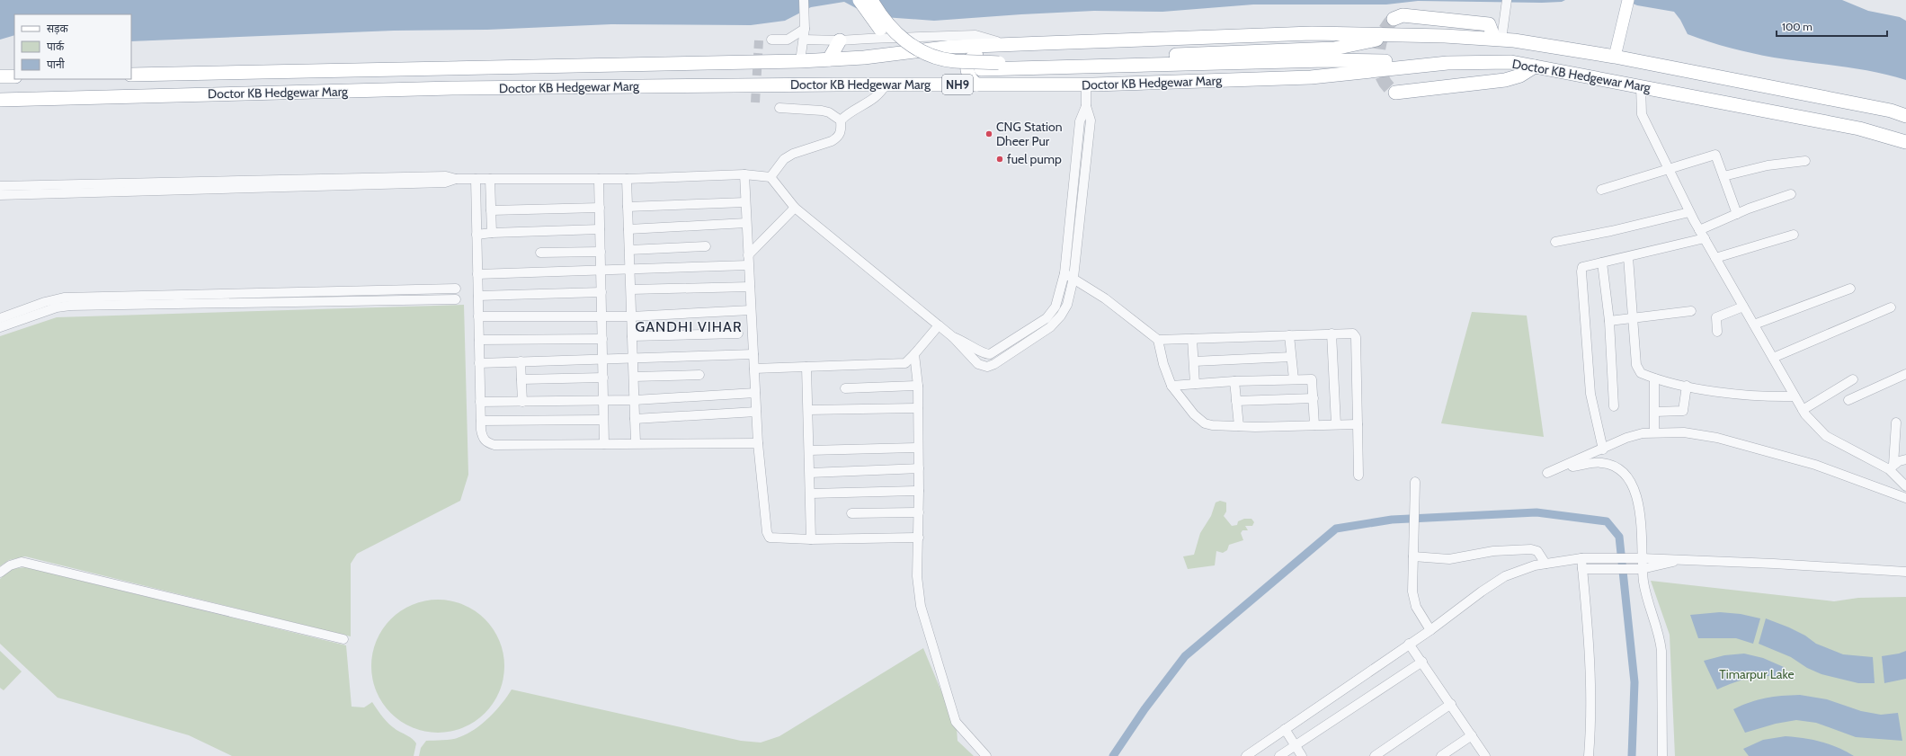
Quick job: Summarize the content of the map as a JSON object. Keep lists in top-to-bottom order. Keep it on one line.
{"streets":{"highway":["Doctor KB Hedgewar Marg","NH9"]},"districts":["GANDHI VIHAR"],"parks":["Timarpur Lake"],"places":["CNG Station Dheer Pur","fuel pump"],"legend":["सड़क","पार्क","पानी"],"scale_bar":"100 m"}
